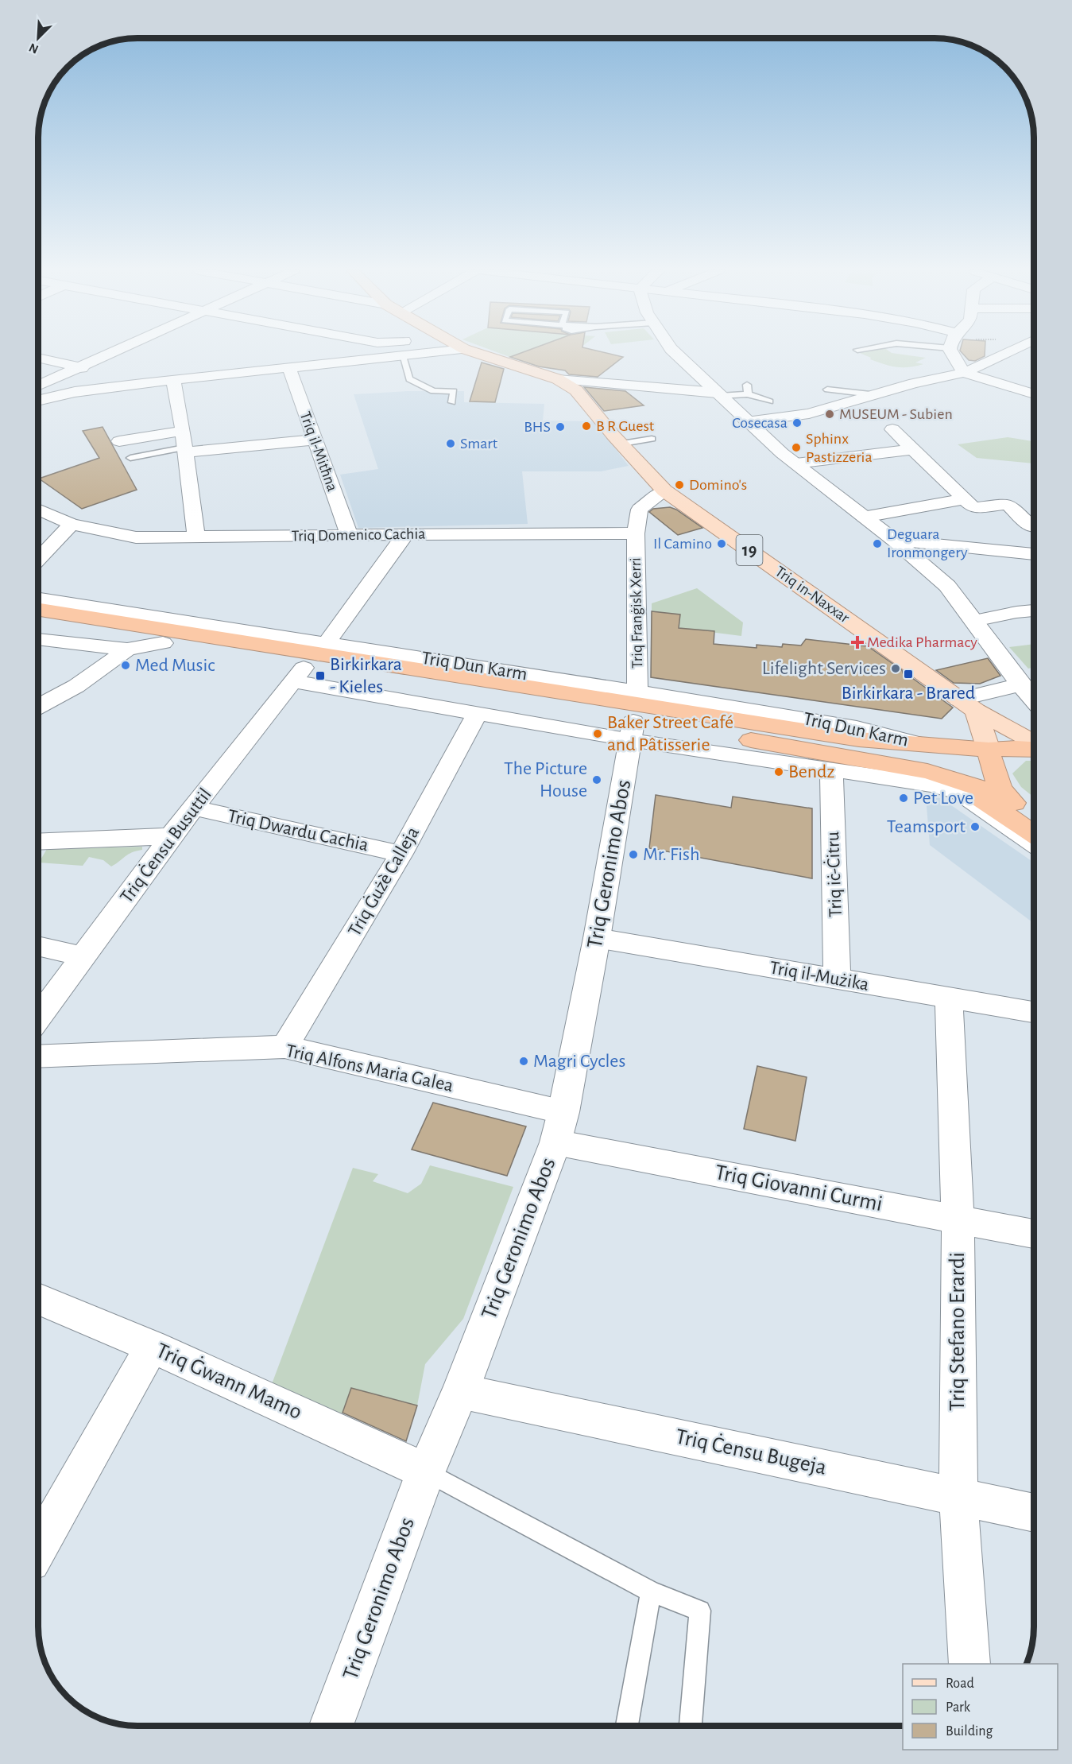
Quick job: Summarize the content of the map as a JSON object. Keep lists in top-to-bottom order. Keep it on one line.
{"streets":{"highway":["Triq in-Naxxar","Triq Dun Karm"],"main road":["19","Triq Geronimo Abos"],"street":["Triq il-Mitħna","Triq Domenico Cachia","Triq Franġisk Xerri","Triq Dwardu Cachia","Triq Ċensu Busuttil","Triq iċ-Ċitru","Triq Ġużè Calleja","Triq il-Mużika","Triq Alfons Maria Galea","Triq Giovanni Curmi","Triq Stefano Erardi","Triq Ġwann Mamo","Triq Ċensu Bugeja"]},"crossings":[["Triq il-Mitħna","Triq Domenico Cachia"],["Triq Domenico Cachia","Triq Franġisk Xerri"],["Triq Domenico Cachia","Triq Ċensu Busuttil"],["Triq in-Naxxar","Triq Dun Karm"],["Triq Franġisk Xerri","Triq Dun Karm"],["Triq Franġisk Xerri","Triq Geronimo Abos"],["Triq Dun Karm","Triq Ċensu Busuttil"],["Triq Dun Karm","Triq Geronimo Abos"],["Triq Dun Karm","Triq iċ-Ċitru"],["Triq Dun Karm","Triq Ġużè Calleja"],["Triq Dwardu Cachia","Triq Ċensu Busuttil"],["Triq Dwardu Cachia","Triq Ġużè Calleja"],["Triq Geronimo Abos","Triq il-Mużika"],["Triq Geronimo Abos","Triq Alfons Maria Galea"],["Triq Geronimo Abos","Triq Giovanni Curmi"],["Triq Geronimo Abos","Triq Ġwann Mamo"],["Triq Geronimo Abos","Triq Ċensu Bugeja"],["Triq iċ-Ċitru","Triq il-Mużika"],["Triq Ġużè Calleja","Triq Alfons Maria Galea"],["Triq il-Mużika","Triq Stefano Erardi"],["Triq Alfons Maria Galea","Triq Giovanni Curmi"],["Triq Giovanni Curmi","Triq Stefano Erardi"],["Triq Stefano Erardi","Triq Ċensu Bugeja"]],"places":{"other":["MUSEUM - Subien","Cosecasa","B R Guest","BHS","Smart","Sphinx Pastizzeria","Domino's","Il Camino","Deguara Ironmongery","Med Music","Lifelight Services","Baker Street Café and Pâtisserie","Bendz","The Picture House","Pet Love","Teamsport","Mr. Fish","Magri Cycles"],"health":["Medika Pharmacy"],"transit":["Birkirkara - Brared","Birkirkara - Kieles"]},"legend":["Road","Park","Building"],"north":"bottom left"}
